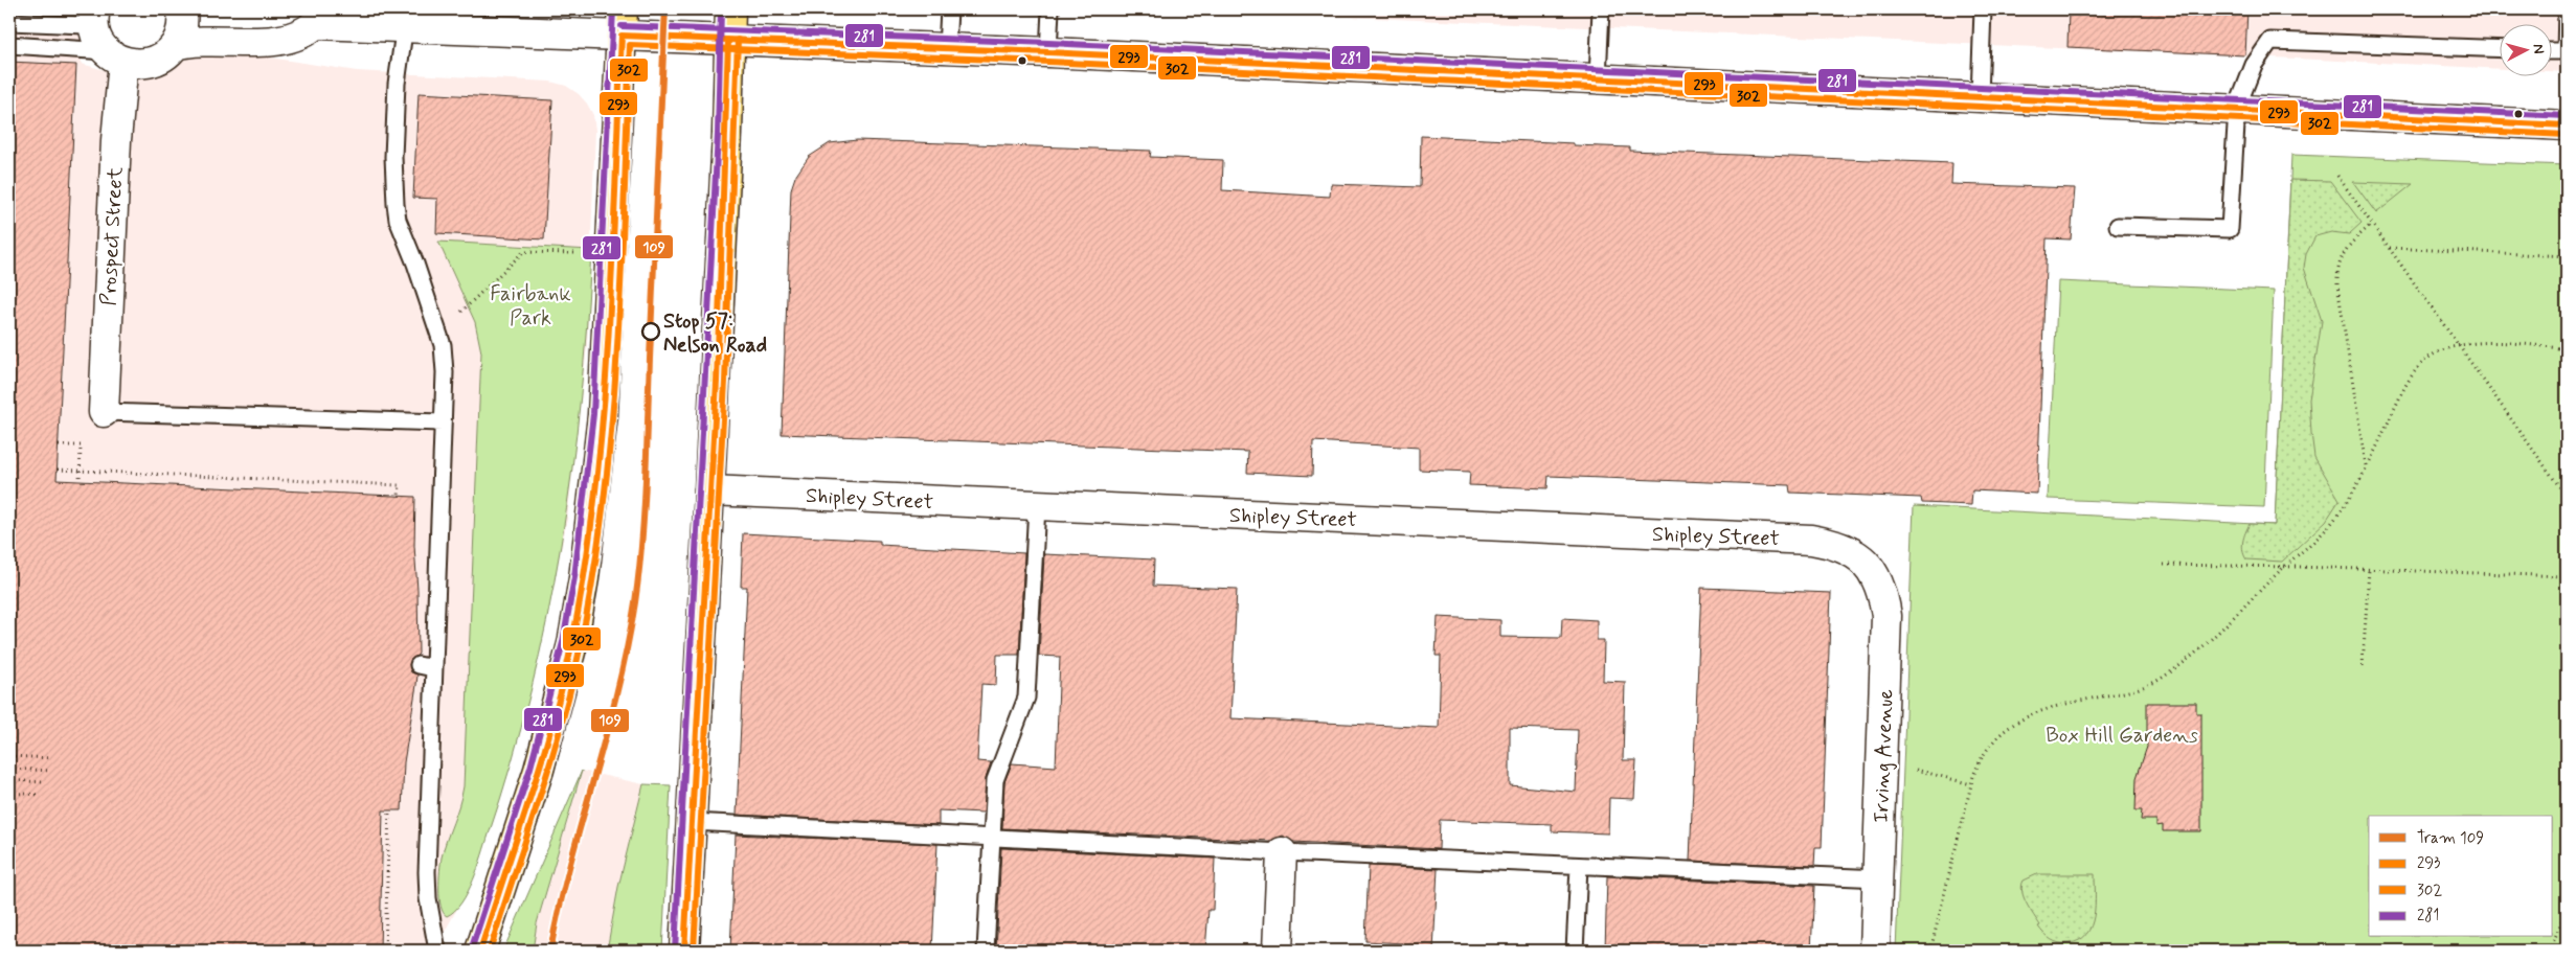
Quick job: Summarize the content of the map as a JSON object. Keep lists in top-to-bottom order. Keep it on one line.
{"streets":{"street":["Prospect Street","Shipley Street","Irving Avenue"]},"crossings":[["Shipley Street","Irving Avenue"]],"parks":["Fairbank Park","Box Hill Gardens"],"places":["Stop 57: Nelson Road"],"lines":["tram line 109","transit line 281","transit line 293","transit line 302"],"legend":["Tram 109","293","302","281"],"north":"right"}
